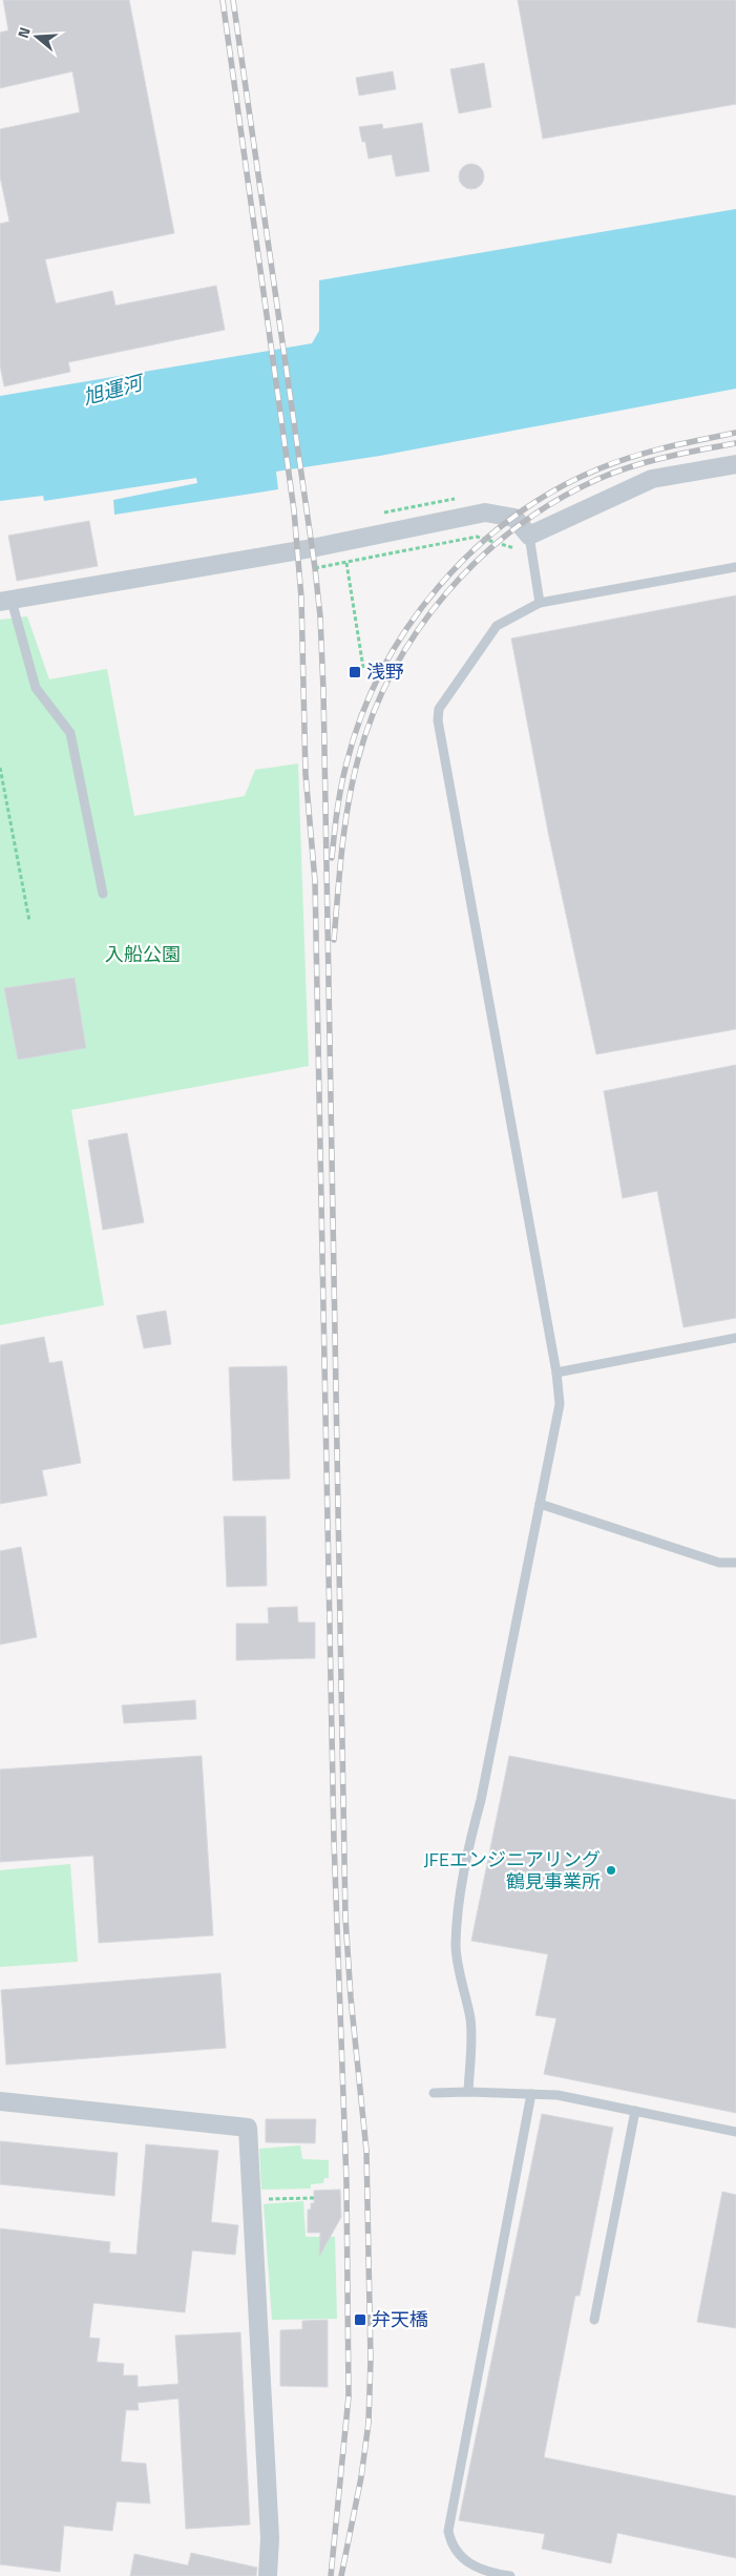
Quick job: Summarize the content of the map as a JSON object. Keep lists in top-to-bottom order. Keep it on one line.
{"water":["旭運河"],"parks":["入船公園"],"places":{"transit":["浅野","弁天橋"],"other":["JFEエンジニアリング 鶴見事業所"]},"north":"left"}
